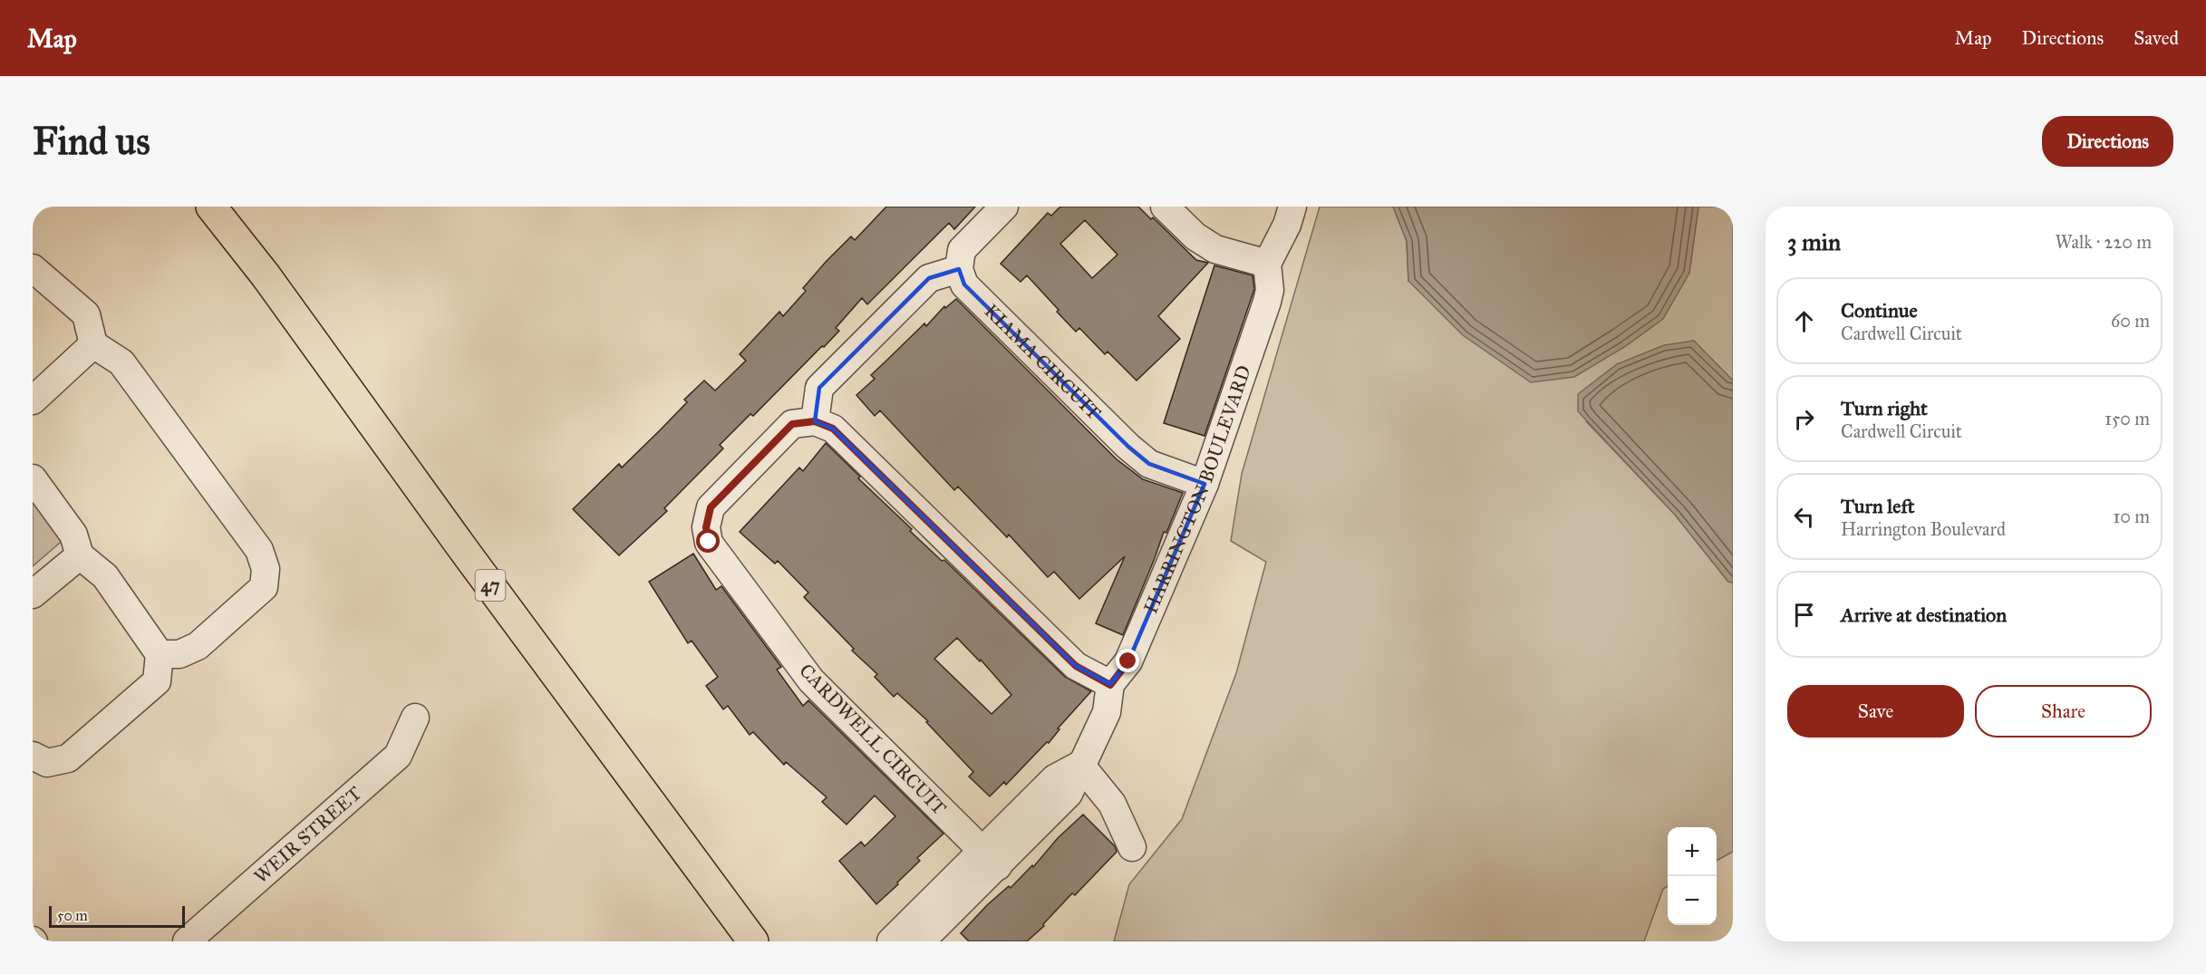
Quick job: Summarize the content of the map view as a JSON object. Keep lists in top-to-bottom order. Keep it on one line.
{"streets":{"highway":["47"],"street":["KIAMA CIRCUIT","HARRINGTON BOULEVARD","CARDWELL CIRCUIT","WEIR STREET"]},"crossings":[["KIAMA CIRCUIT","HARRINGTON BOULEVARD"]],"scale_bar":"50 m","page":{"header":"Map","nav":["Map","Directions","Saved"],"buttons":["Directions",["Save","Share"]],"title":"Find us","heading":["3 min","Walk · 220 m"],"list":[["Continue","Cardwell Circuit","60 m"],["Turn right","Cardwell Circuit","150 m"],["Turn left","Harrington Boulevard","10 m"],"Arrive at destination"],"map_buttons":["+","−"],"scale":"50 m"}}
